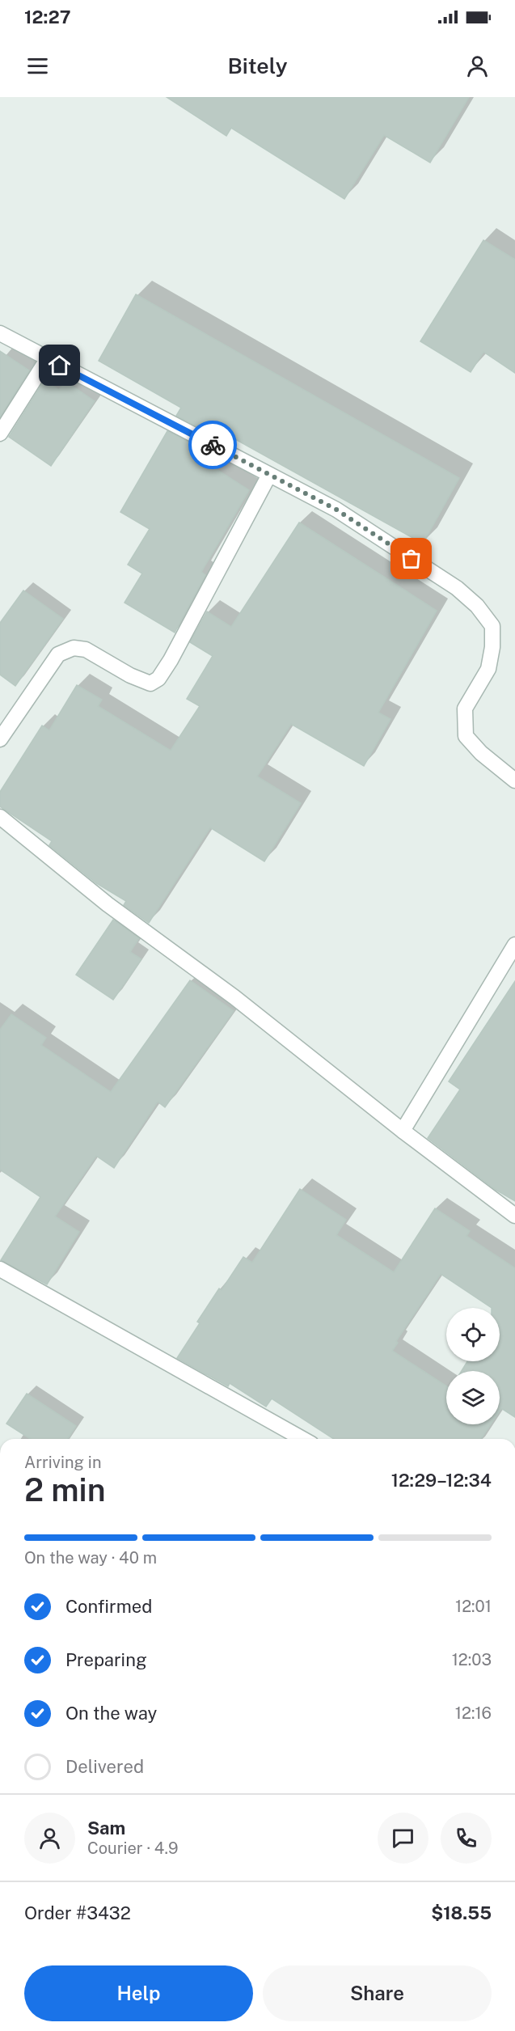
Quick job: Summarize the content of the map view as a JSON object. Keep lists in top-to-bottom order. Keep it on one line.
{"page":{"status":"12:27","header":"Bitely","heading":["2 min","Arriving in","12:29–12:34"],"panel":["Sam","Courier · 4.9","Order #3432","$18.55"],"bar":"On the way · 40 m","list":[["Confirmed","12:01"],["Preparing","12:03"],["On the way","12:16"],"Delivered"],"buttons":["Help","Share"]}}
